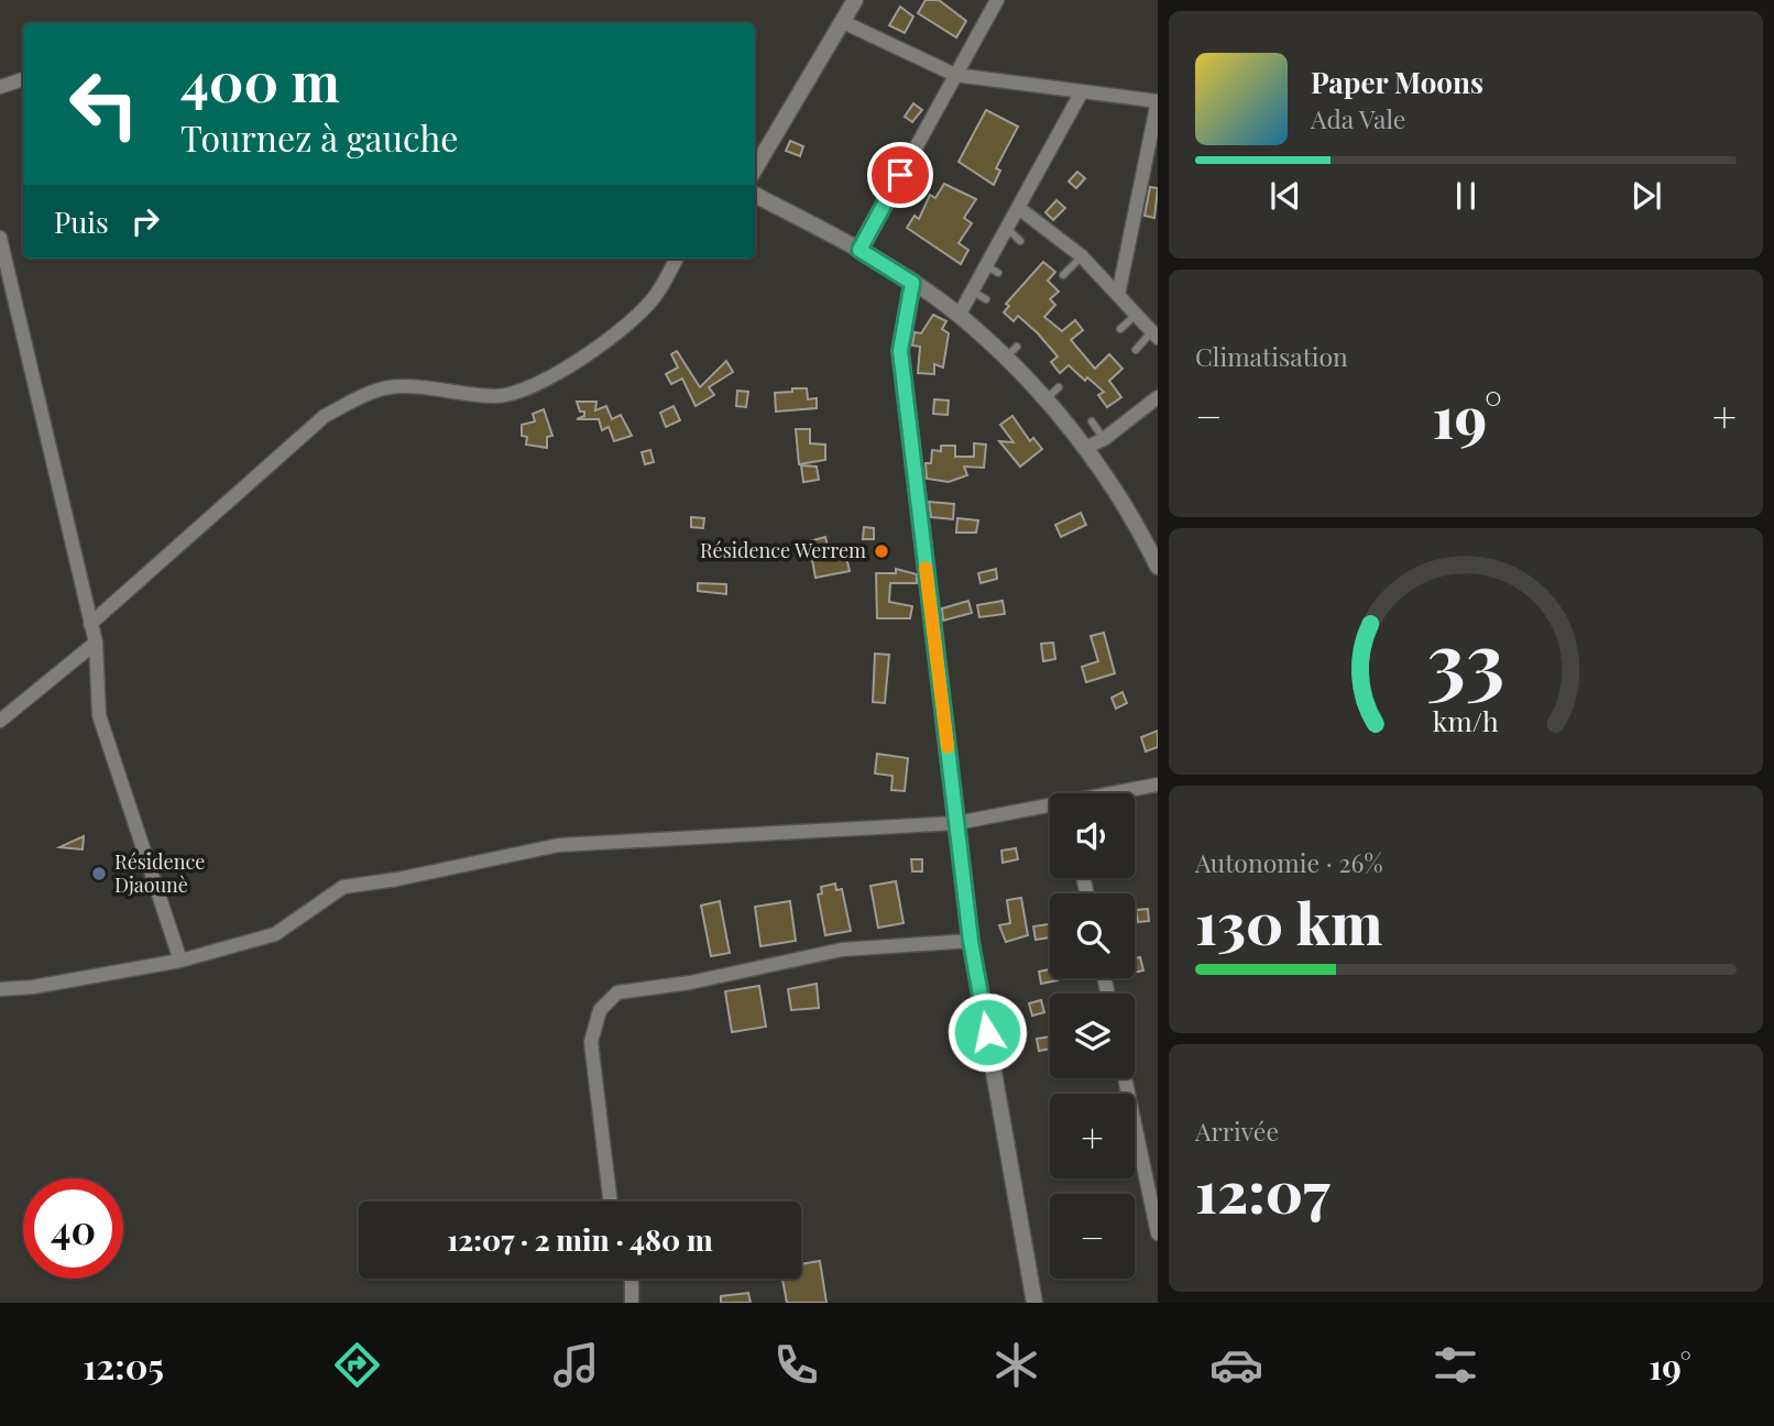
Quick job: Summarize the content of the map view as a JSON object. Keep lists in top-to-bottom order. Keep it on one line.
{"places":["Résidence Werrem","Résidence Djaounè"],"page":{"turn":["400 m","Tournez à gauche"],"song":["Paper Moons","Ada Vale"],"then":"Puis","tile":["Climatisation",["Autonomie · 26%","130 km"],["Arrivée","12:07"]],"heat":["−","19°","+"],"map_buttons":["+","−"],"limit":"40","trip":"12:07 · 2 min · 480 m","tabs":["12:05","19°"],"gauge":["33","km/h"]}}
